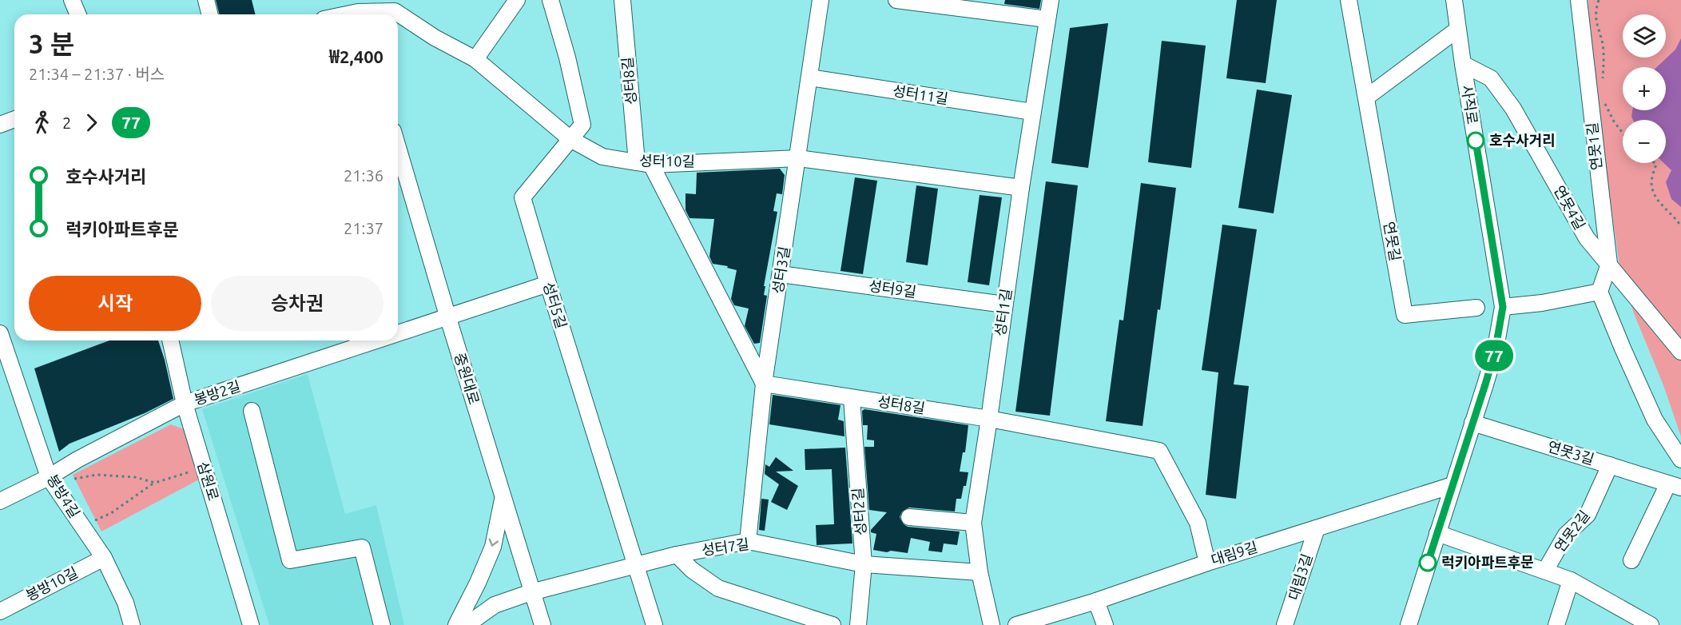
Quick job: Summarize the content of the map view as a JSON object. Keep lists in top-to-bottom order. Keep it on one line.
{"streets":{"street":["성터8길","성터11길","사직로","연못1길","성터10길","연못4길","연못길","성터3길","성터9길","성터5길","성터1길","중원대로","봉방2길","연못3길","삼원로","봉방4길","성터2길","연못2길","성터7길","대림9길","대림3길","봉방10길"]},"crossings":[["성터8길","성터10길"],["성터8길","성터3길"],["성터8길","성터1길"],["성터8길","성터2길"],["성터8길","대림9길"],["성터11길","성터3길"],["성터11길","성터1길"],["사직로","연못4길"],["사직로","연못3길"],["사직로","연못2길"],["사직로","대림9길"],["연못1길","연못4길"],["성터10길","성터3길"],["성터10길","성터5길"],["성터10길","성터1길"],["성터3길","성터9길"],["성터3길","성터7길"],["성터9길","성터1길"],["성터5길","봉방2길"],["성터5길","성터7길"],["성터1길","성터7길"],["중원대로","봉방2길"],["중원대로","성터7길"],["봉방2길","삼원로"],["봉방2길","봉방4길"],["연못3길","연못2길"],["봉방4길","봉방10길"],["성터2길","성터7길"],["대림9길","대림3길"]],"places":["호수사거리","럭키아파트후문"],"lines":["bus line 77"],"page":{"on_map":"77","map_buttons":["+","−"],"heading":["3 분","21:34 – 21:37 · 버스","₩2,400"],"legs":["2","77"],"list":[{"name":"호수사거리","value":"21:36"},{"name":"럭키아파트후문","value":"21:37"}],"buttons":["시작","승차권"]}}
